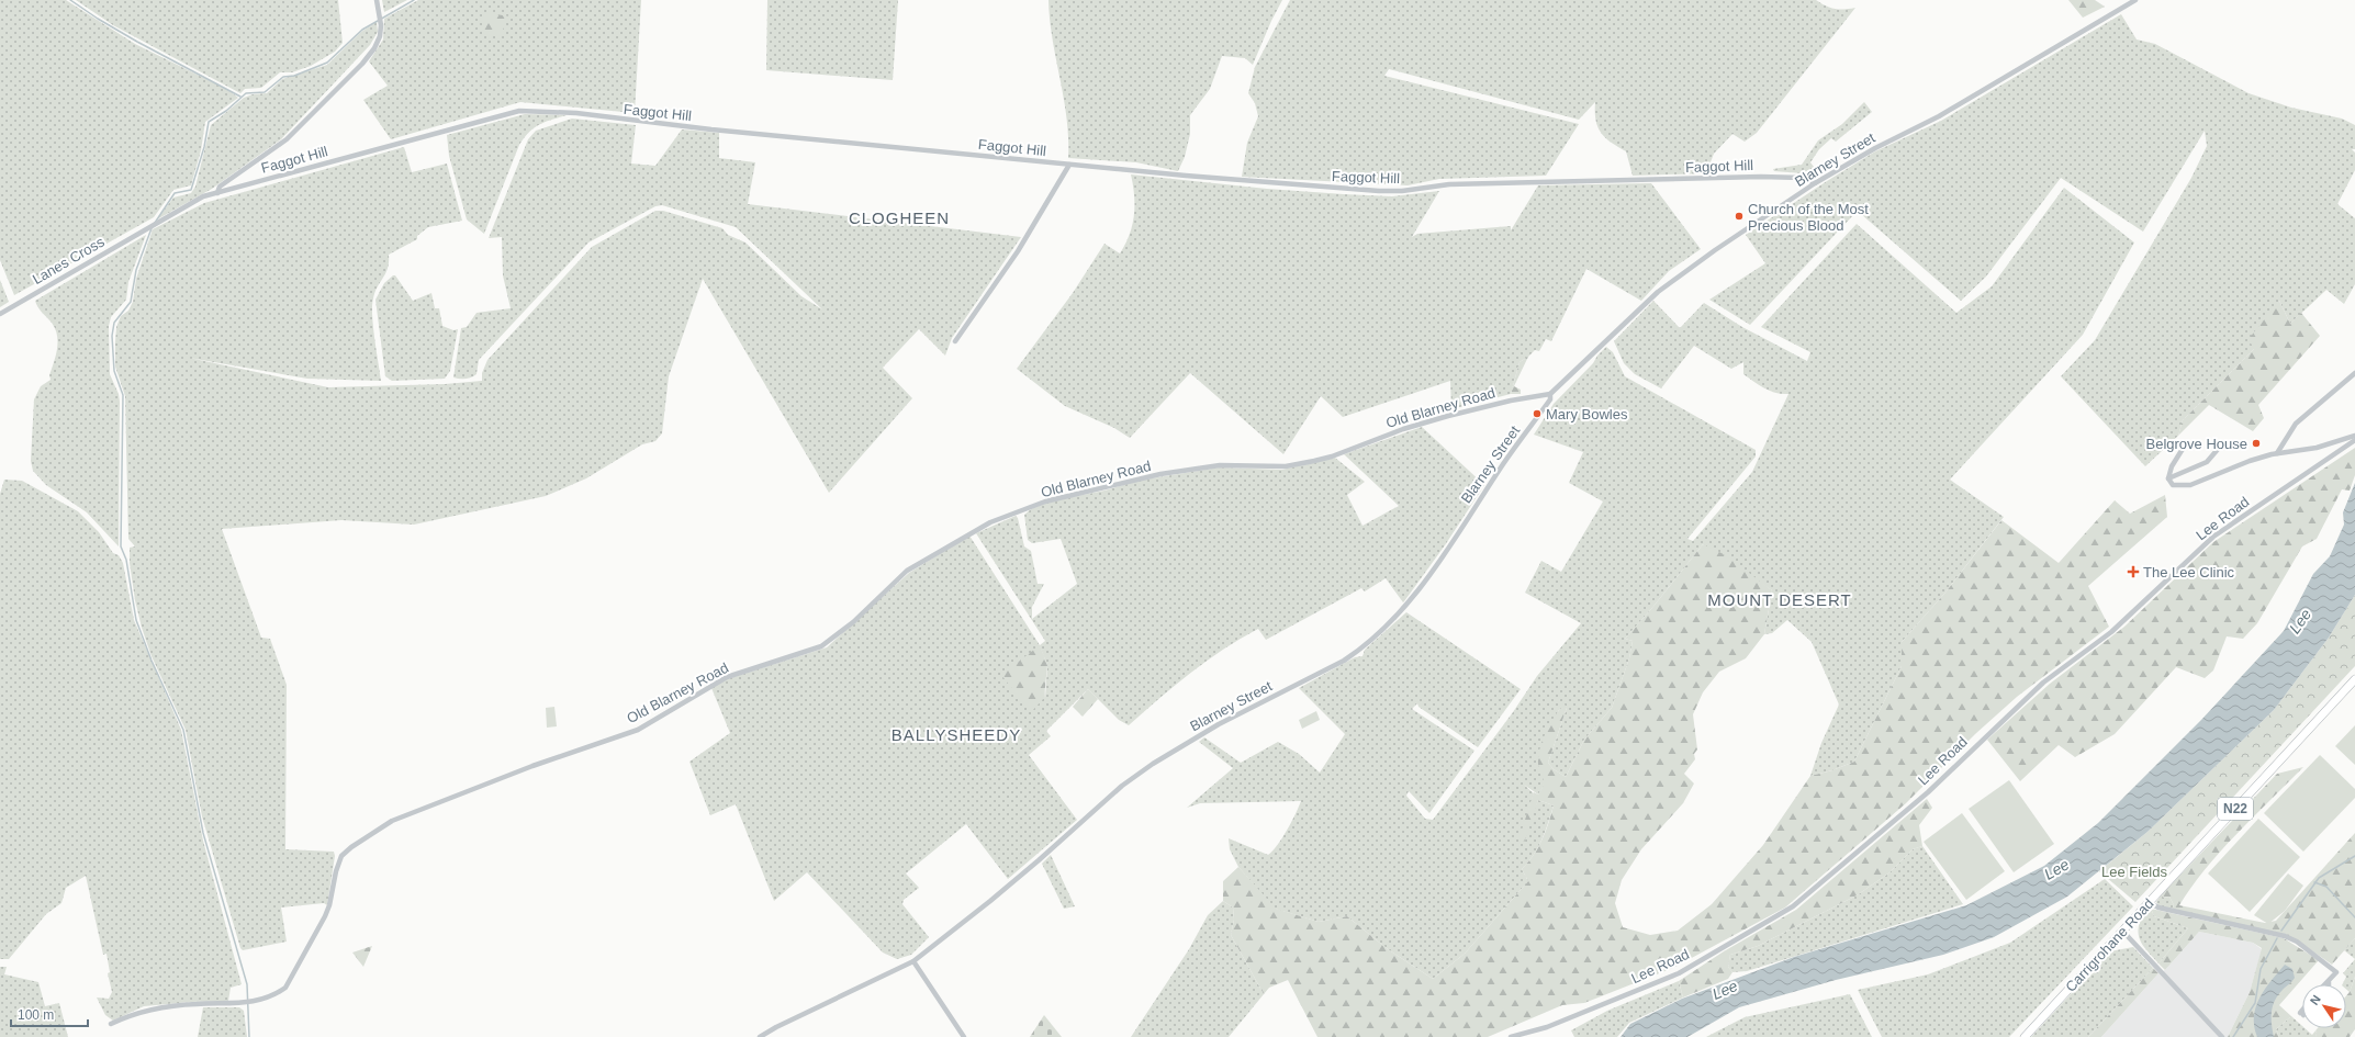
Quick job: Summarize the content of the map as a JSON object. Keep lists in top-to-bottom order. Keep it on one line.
{"streets":{"highway":["N22","Carrigrohane Road"],"street":["Faggot Hill","Blarney Street","Lanes Cross","Old Blarney Road","Lee Road"]},"crossings":[["Faggot Hill","Blarney Street"],["Faggot Hill","Lanes Cross"],["Blarney Street","Old Blarney Road"]],"districts":["CLOGHEEN","MOUNT DESERT","BALLYSHEEDY"],"water":["Lee"],"parks":["Lee Fields"],"places":{"other":["Church of the Most Precious Blood","Mary Bowles","Belgrove House"],"health":["The Lee Clinic"]},"scale_bar":"100 m","north":"top left"}
